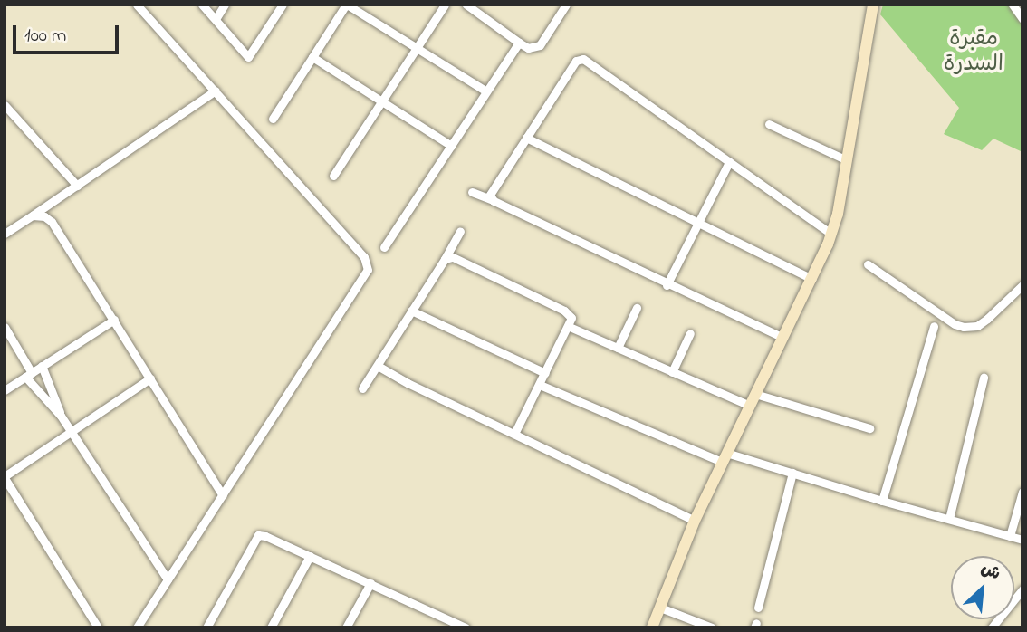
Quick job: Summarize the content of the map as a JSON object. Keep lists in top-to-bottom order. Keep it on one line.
{"parks":["مقبرة السدرة"],"scale_bar":"100 m","north":"top right"}
